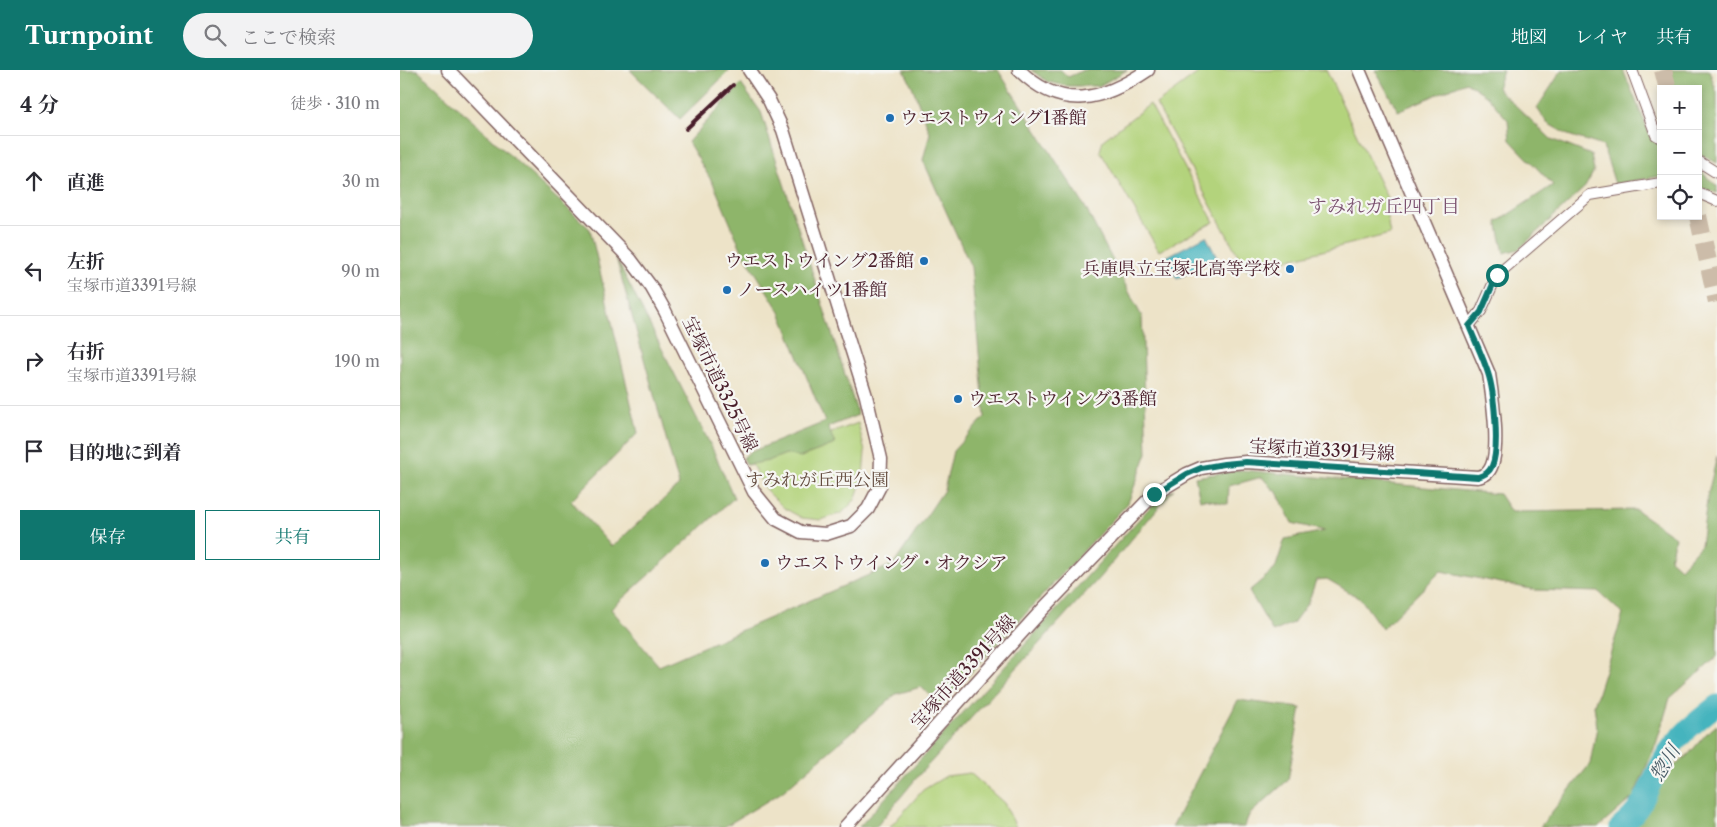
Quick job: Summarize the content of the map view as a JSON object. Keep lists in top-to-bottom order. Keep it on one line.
{"streets":{"street":["宝塚市道3325号線","宝塚市道3391号線"]},"districts":["すみれガ丘四丁目"],"water":["惣川"],"parks":["すみれが丘西公園"],"places":["ウエストウイング1番館","ウエストウイング2番館","兵庫県立宝塚北高等学校","ノースハイツ1番館","ウエストウイング3番館","ウエストウイング・オクシア"],"page":{"header":"Turnpoint","search":"ここで検索","nav":["地図","レイヤ","共有"],"heading":["4 分","徒歩 · 310 m"],"map_buttons":["+","−"],"list":[["直進","30 m"],["左折","宝塚市道3391号線","90 m"],["右折","宝塚市道3391号線","190 m"],"目的地に到着"],"buttons":["保存","共有"]}}
